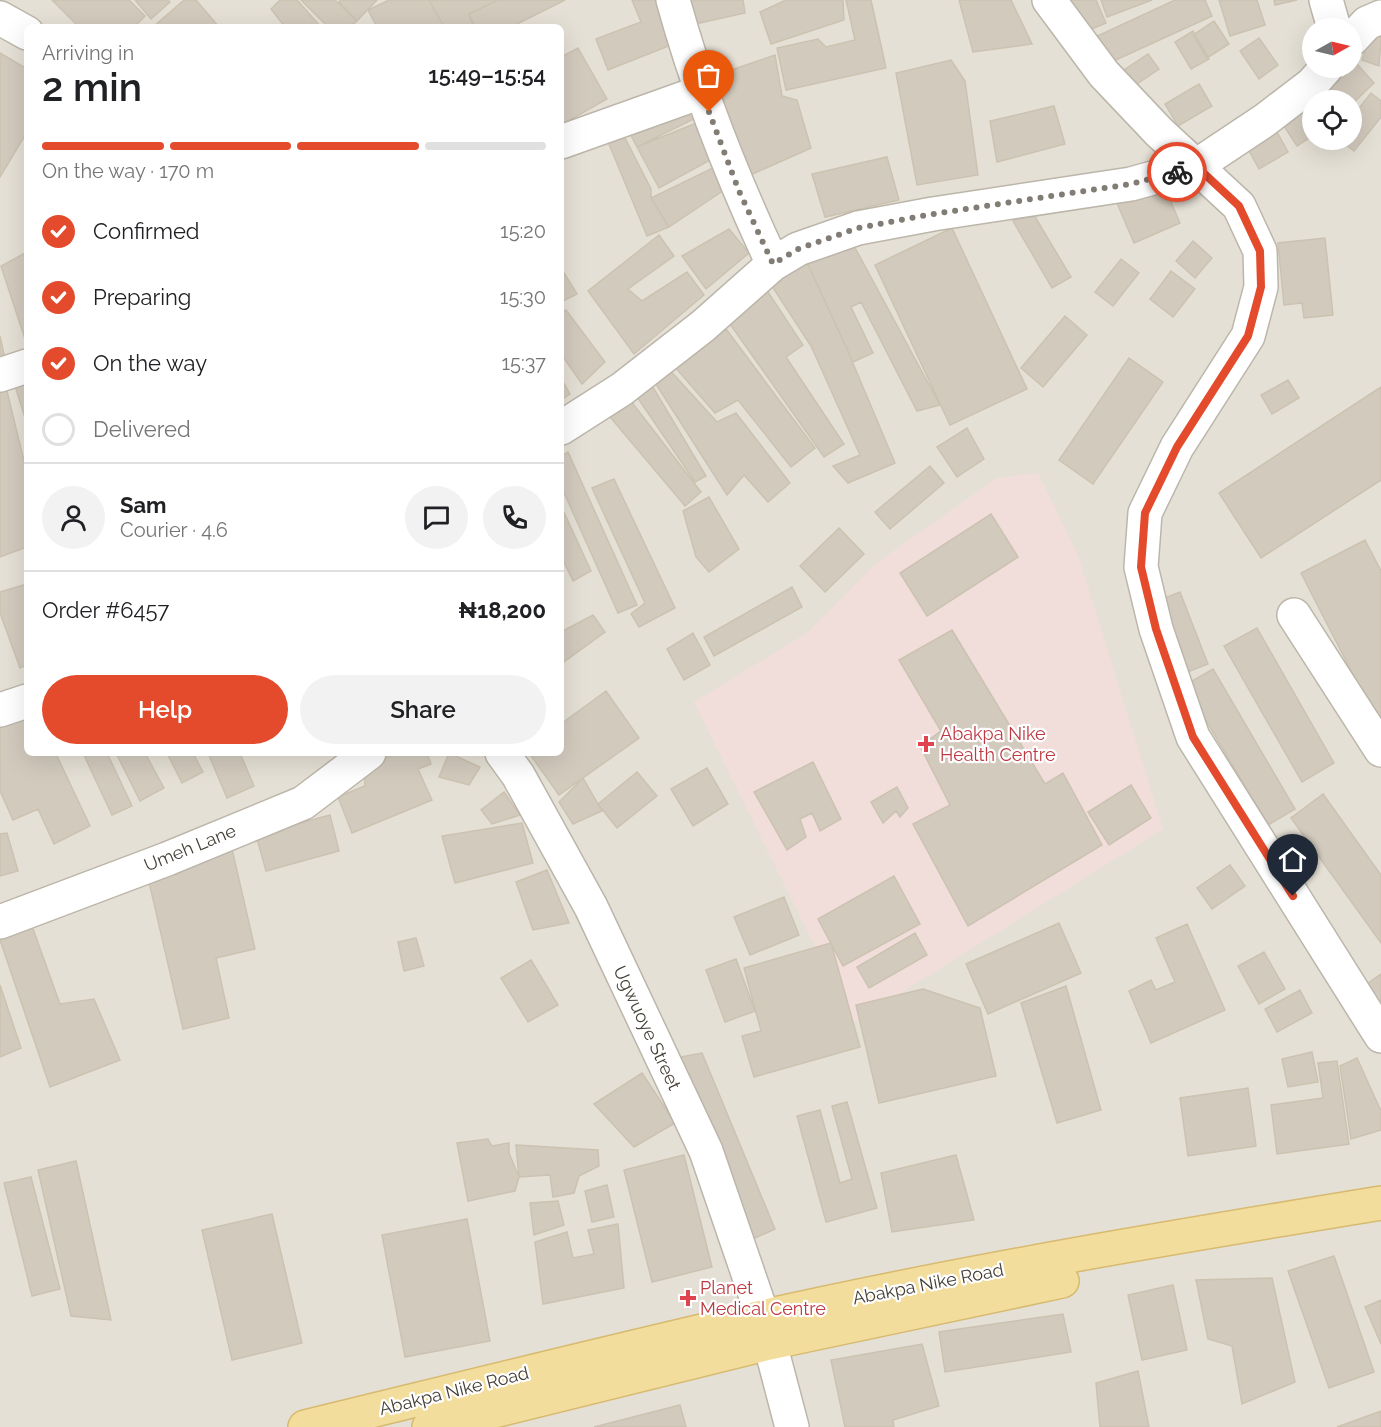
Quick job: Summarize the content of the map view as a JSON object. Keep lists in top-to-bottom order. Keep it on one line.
{"streets":{"main road":["Abakpa Nike Road"],"street":["Umeh Lane","Ugwuoye Street"]},"crossings":[["Ugwuoye Street","Abakpa Nike Road"]],"places":{"health":["Abakpa Nike Health Centre","Planet Medical Centre"]},"north":"right","page":{"heading":["2 min","Arriving in","15:49–15:54"],"panel":["Sam","Courier · 4.6","Order #6457","₦18,200"],"bar":"On the way · 170 m","list":[["Confirmed","15:20"],["Preparing","15:30"],["On the way","15:37"],"Delivered"],"buttons":["Help","Share"]}}
